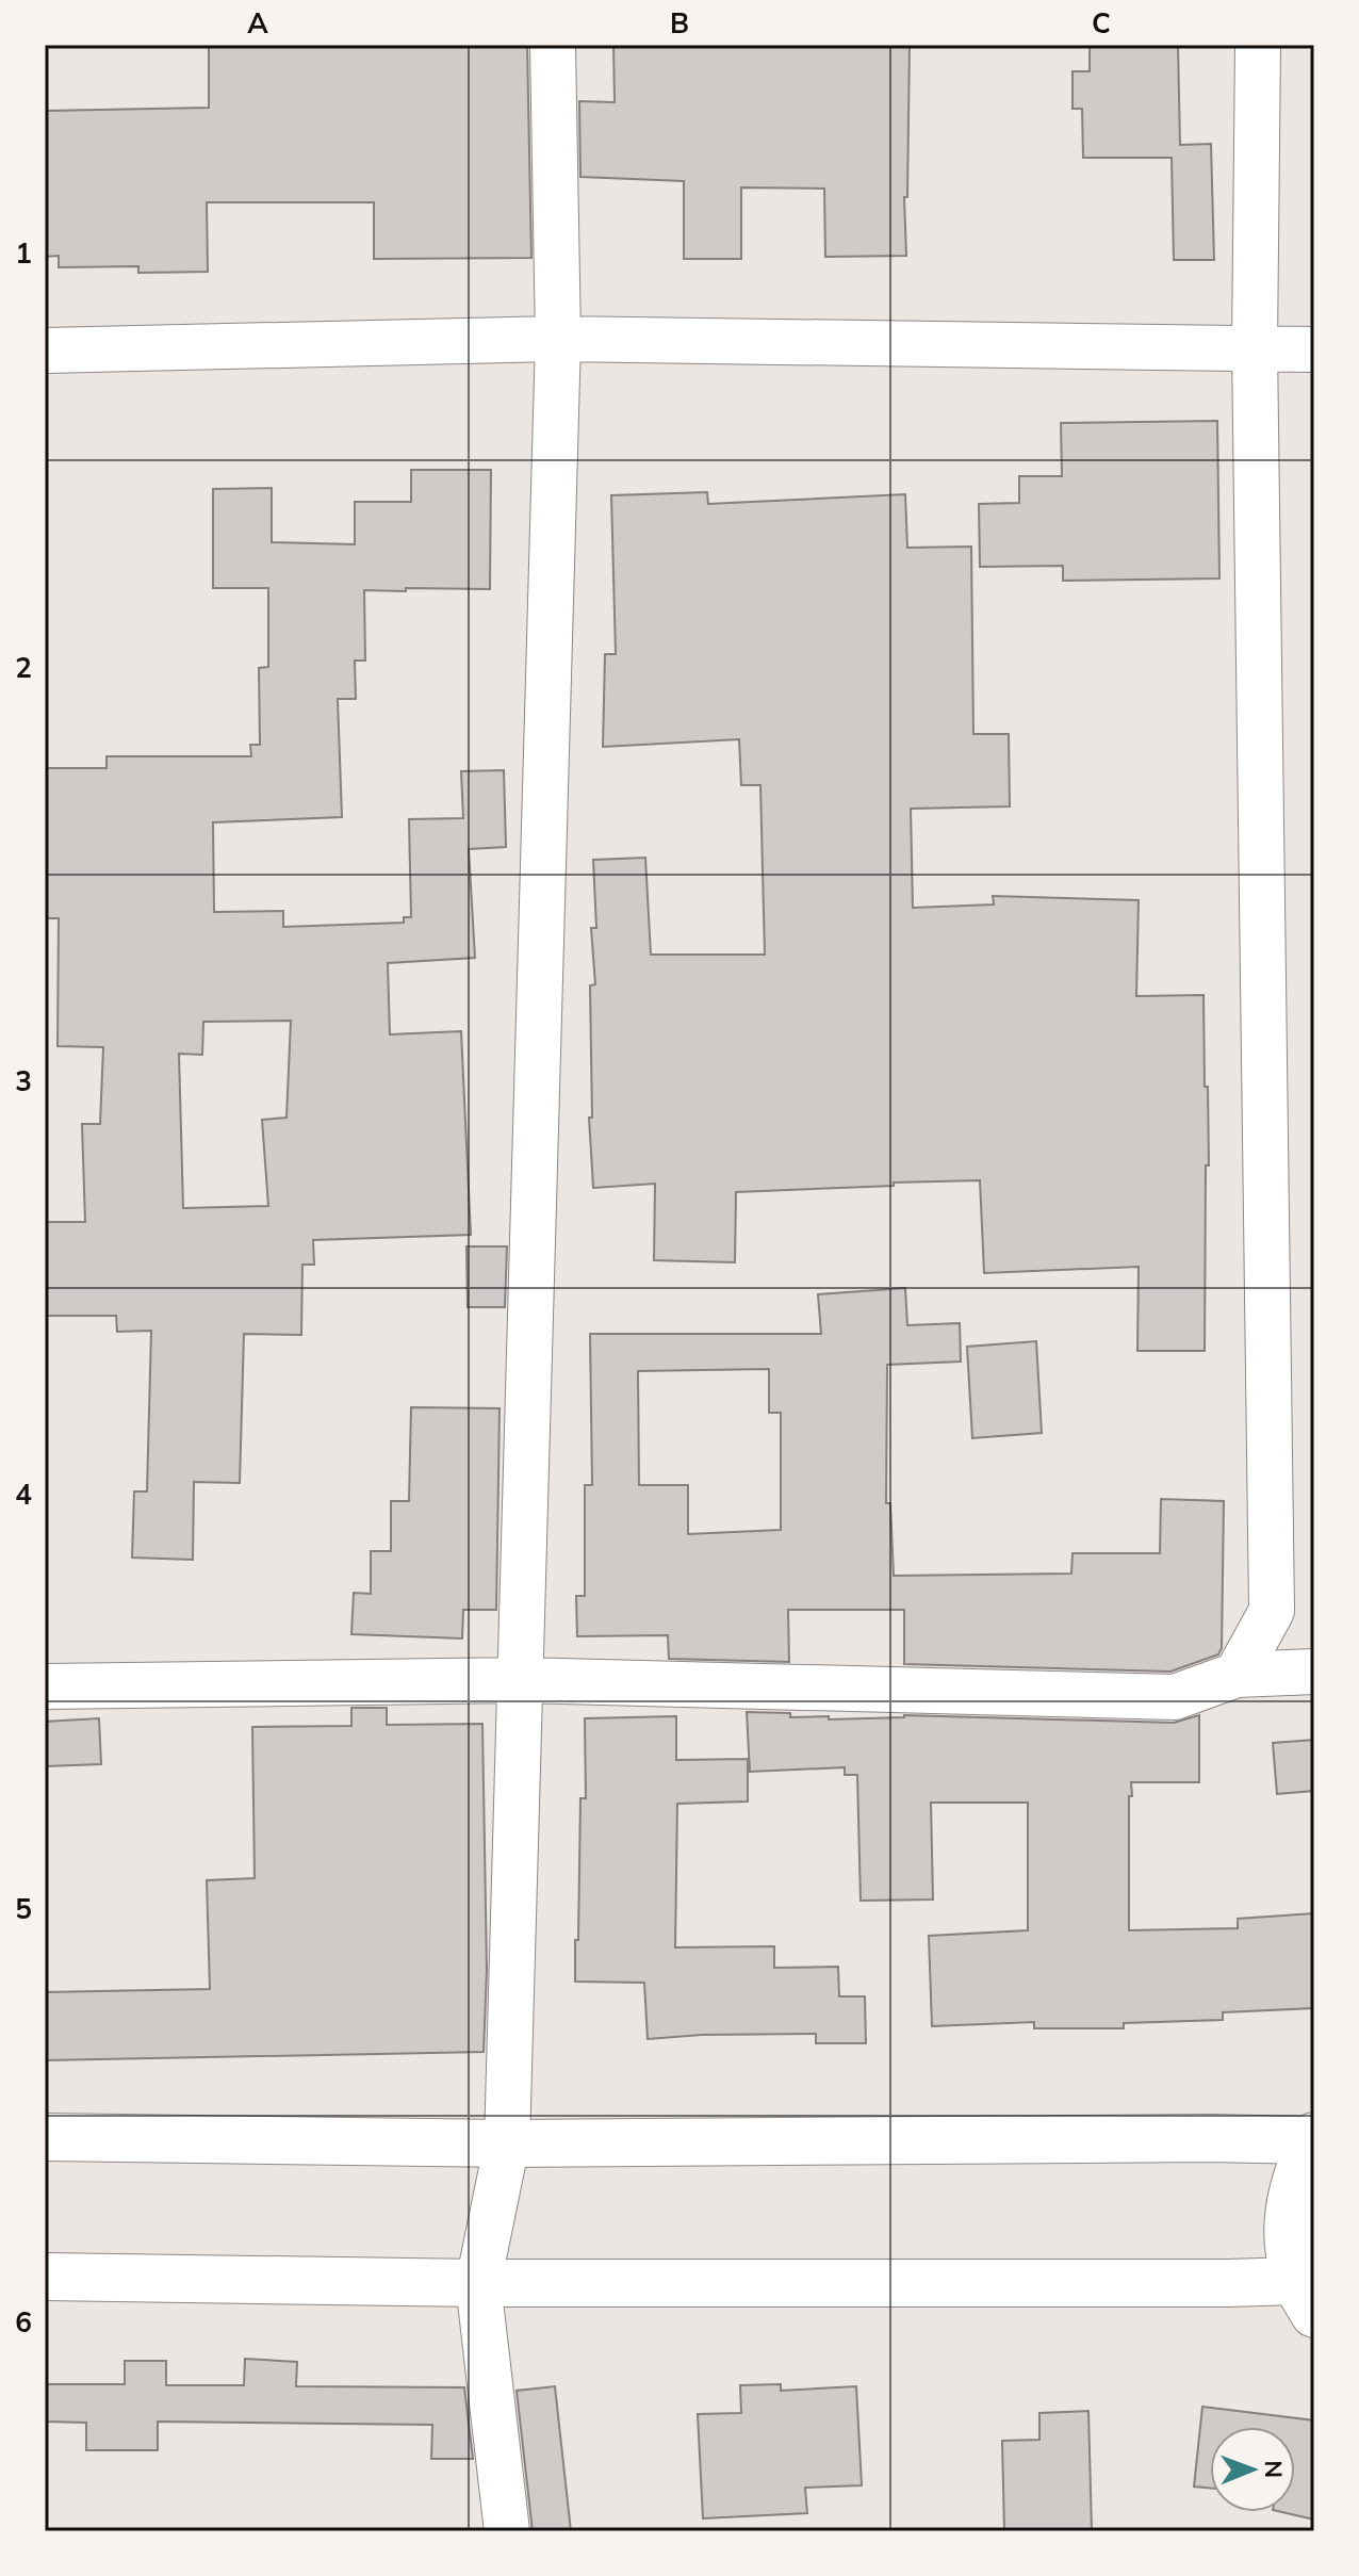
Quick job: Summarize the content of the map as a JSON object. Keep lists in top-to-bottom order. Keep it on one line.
{"north":"right","grid":{"columns":["A","B","C"],"rows":["1","2","3","4","5","6"]}}
